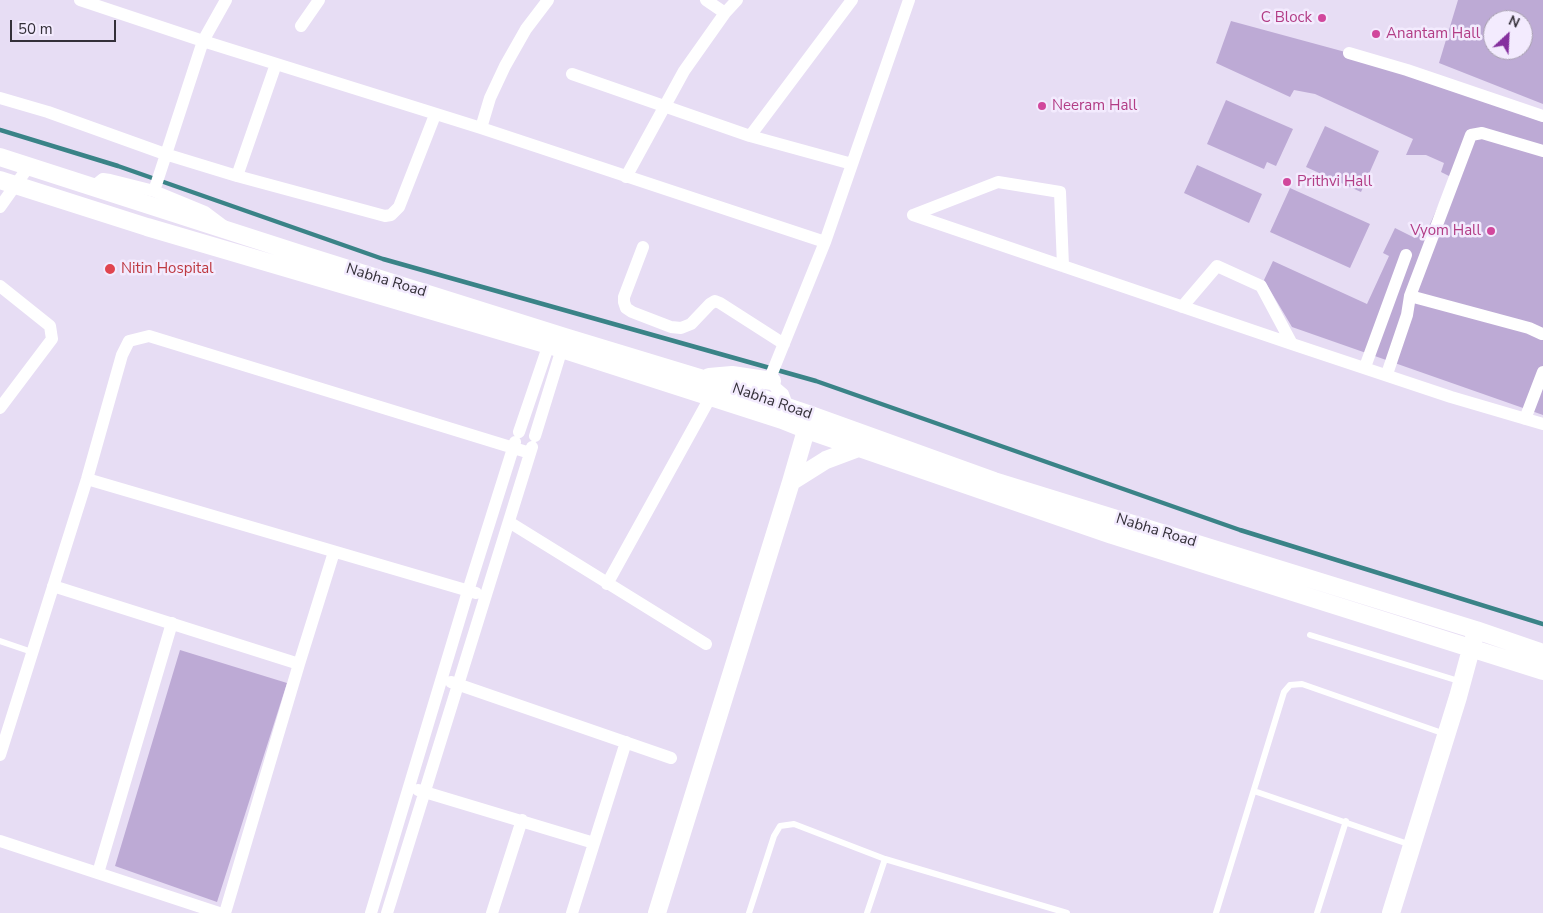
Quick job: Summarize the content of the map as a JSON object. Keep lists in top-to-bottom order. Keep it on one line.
{"streets":{"main road":["Nabha Road"]},"places":["C Block","Anantam Hall","Neeram Hall","Prithvi Hall","Vyom Hall","Nitin Hospital"],"scale_bar":"50 m","north":"top right"}
